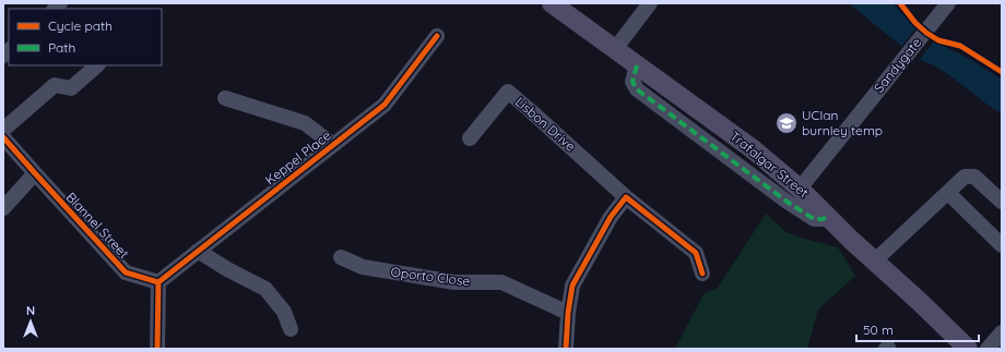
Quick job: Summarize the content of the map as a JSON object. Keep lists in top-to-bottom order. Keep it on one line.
{"streets":{"main road":["Trafalgar Street"],"street":["Sandygate","Lisbon Drive","Keppel Place","Blannel Street","Oporto Close"]},"crossings":[["Sandygate","Trafalgar Street"],["Keppel Place","Blannel Street"]],"places":{"school or university":["UClan burnley temp"]},"legend":["Cycle path","Path"],"scale_bar":"50 m","north":"top"}
